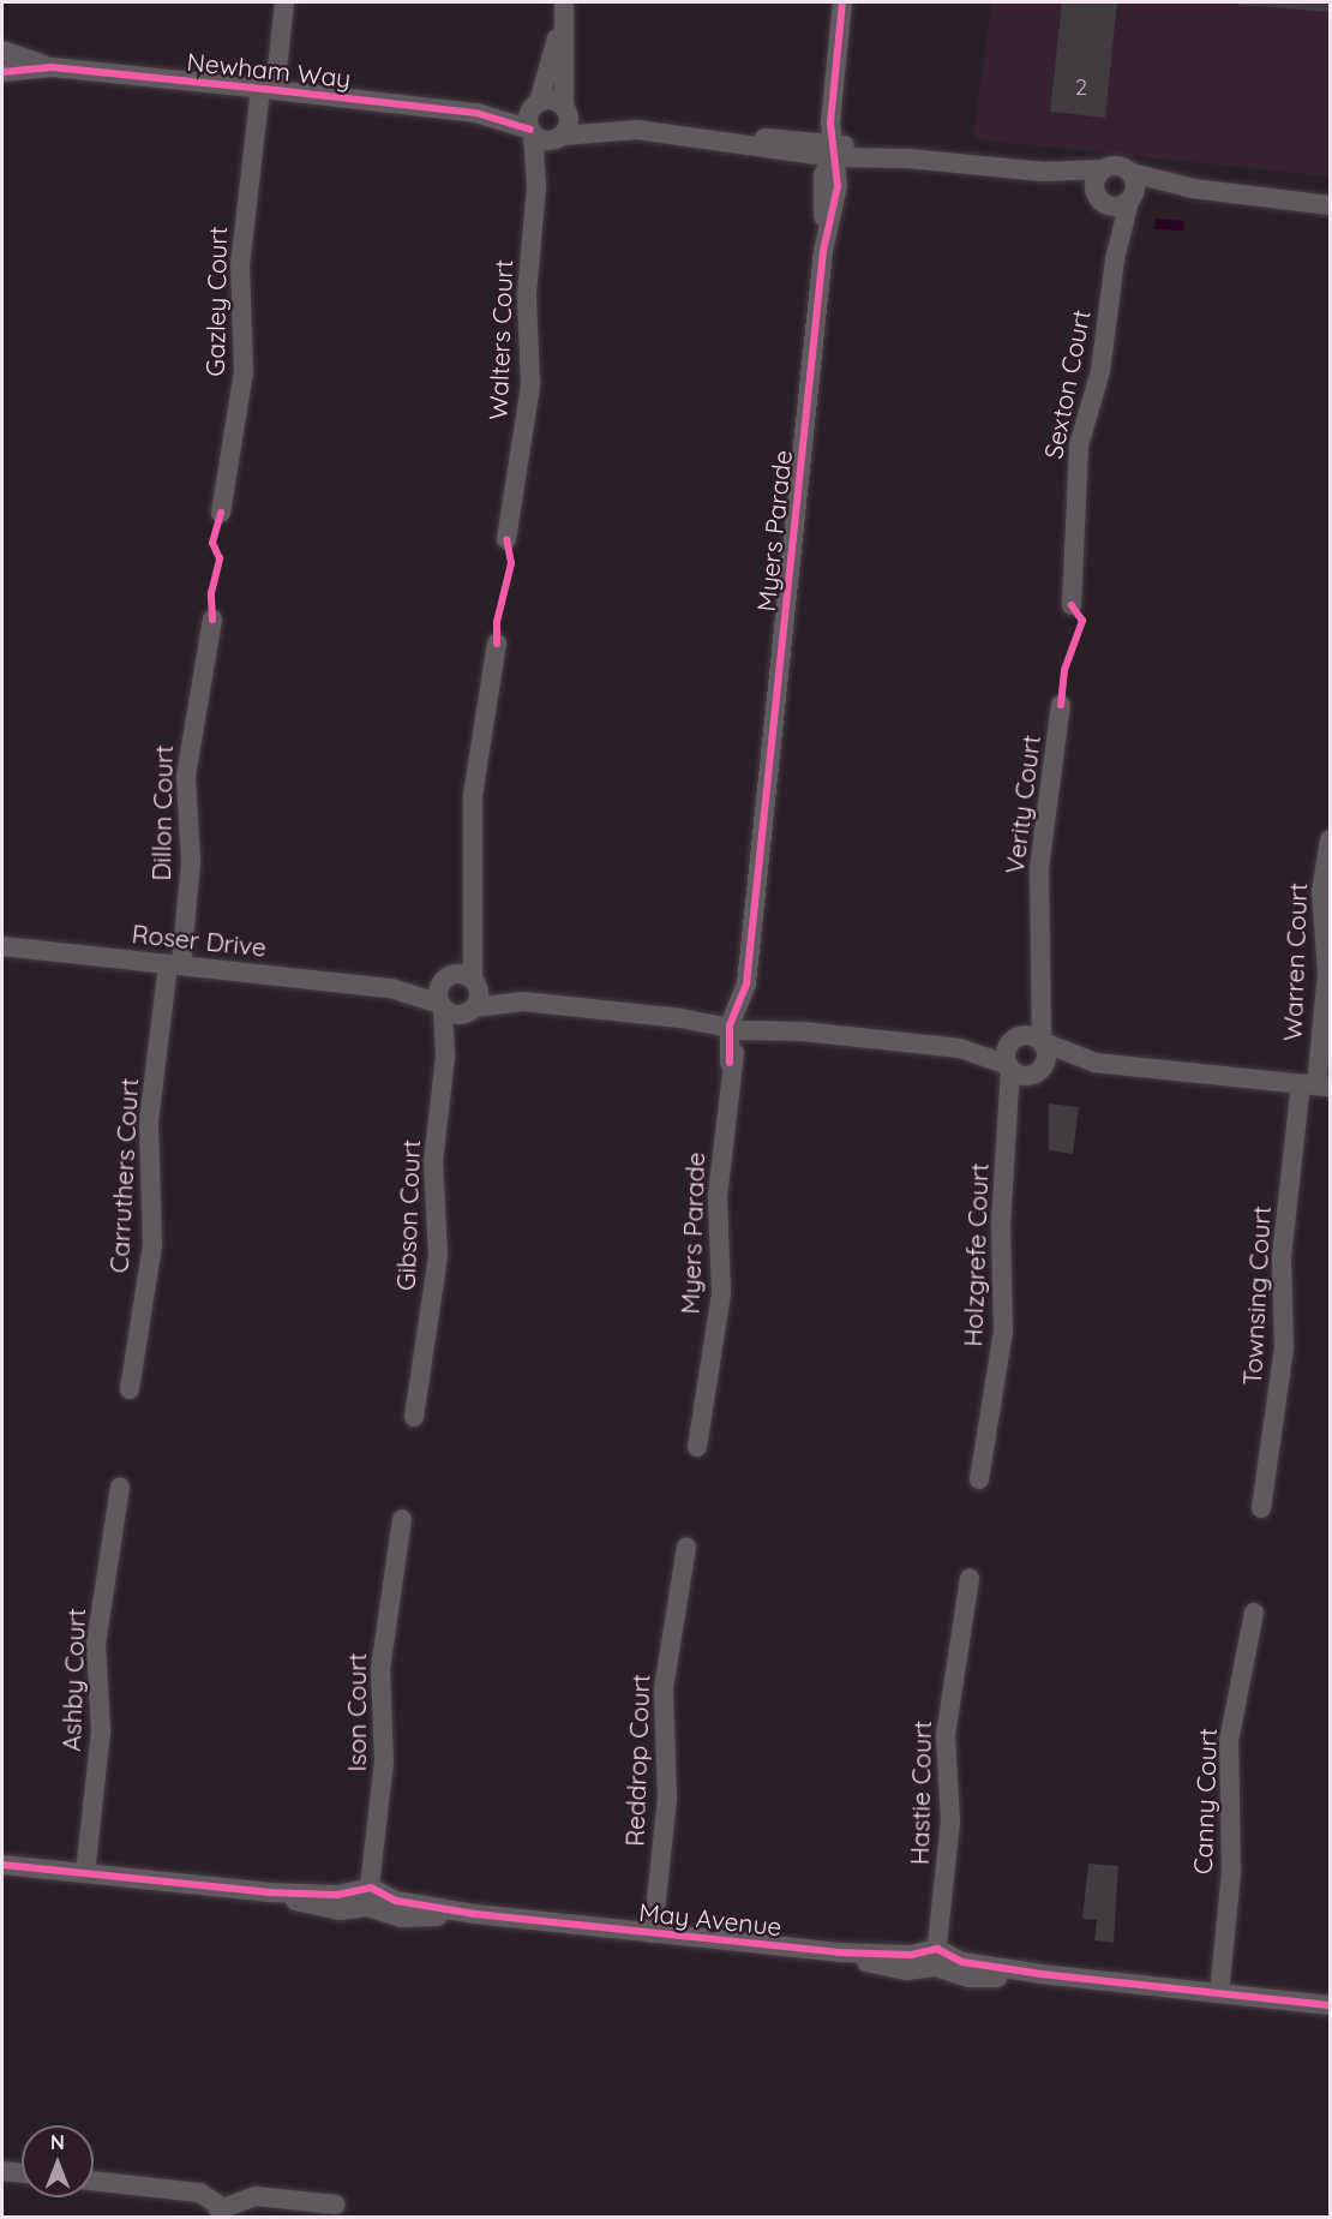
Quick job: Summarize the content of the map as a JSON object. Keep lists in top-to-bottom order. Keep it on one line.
{"streets":{"street":["Newham Way","Gazley Court","Walters Court","Sexton Court","Myers Parade","Verity Court","Dillon Court","Roser Drive","Warren Court","Carruthers Court","Gibson Court","Holzgrefe Court","Townsing Court","Ashby Court","Ison Court","Reddrop Court","Hastie Court","Canny Court","May Avenue"]},"crossings":[["Newham Way","Gazley Court"],["Newham Way","Walters Court"],["Verity Court","Holzgrefe Court"],["Dillon Court","Roser Drive"],["Dillon Court","Carruthers Court"],["Roser Drive","Carruthers Court"],["Roser Drive","Gibson Court"],["Warren Court","Townsing Court"],["Ashby Court","May Avenue"],["Ison Court","May Avenue"],["Reddrop Court","May Avenue"],["Hastie Court","May Avenue"]],"house_numbers":["2"],"north":"top"}
